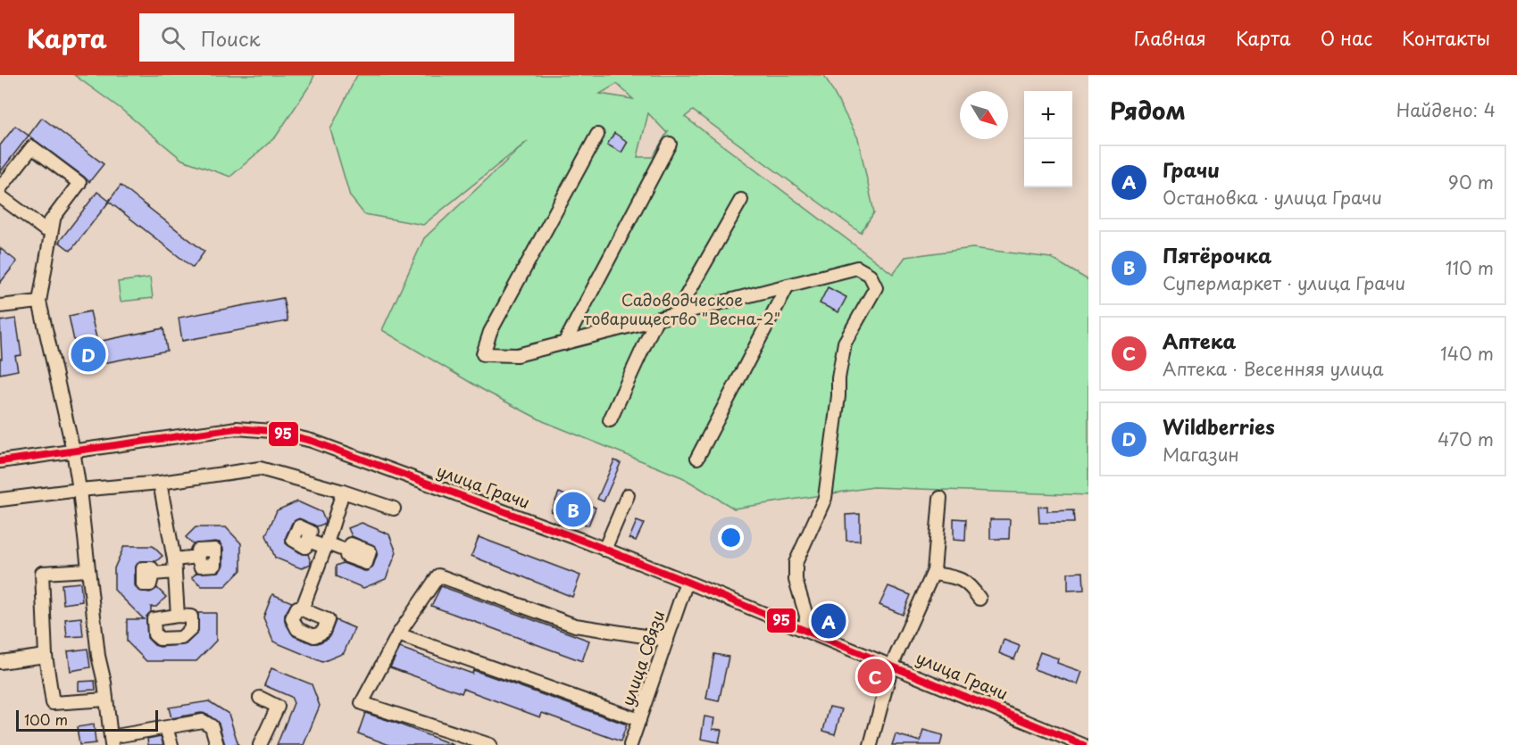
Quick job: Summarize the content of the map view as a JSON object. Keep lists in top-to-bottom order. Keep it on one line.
{"streets":{"street":["улица Грачи","улица Связи"]},"crossings":[["улица Грачи","улица Связи"]],"parks":["Садоводческое товарищество \"Весна-2\""],"lines":["transit line 95"],"scale_bar":"100 m","north":"bottom right","page":{"header":"Карта","search":"Поиск","nav":["Главная","Карта","О нас","Контакты"],"heading":["Рядом","Найдено: 4"],"map_buttons":["+","−"],"list":[{"mark":"A","name":"Грачи","note":"Остановка · улица Грачи","value":"90 m"},{"mark":"B","name":"Пятёрочка","note":"Супермаркет · улица Грачи","value":"110 m"},{"mark":"C","name":"Аптека","note":"Аптека · Весенняя улица","value":"140 m"},{"mark":"D","name":"Wildberries","note":"Магазин","value":"470 m"}],"pins":["D","B","A","C"],"scale":"100 m"}}
